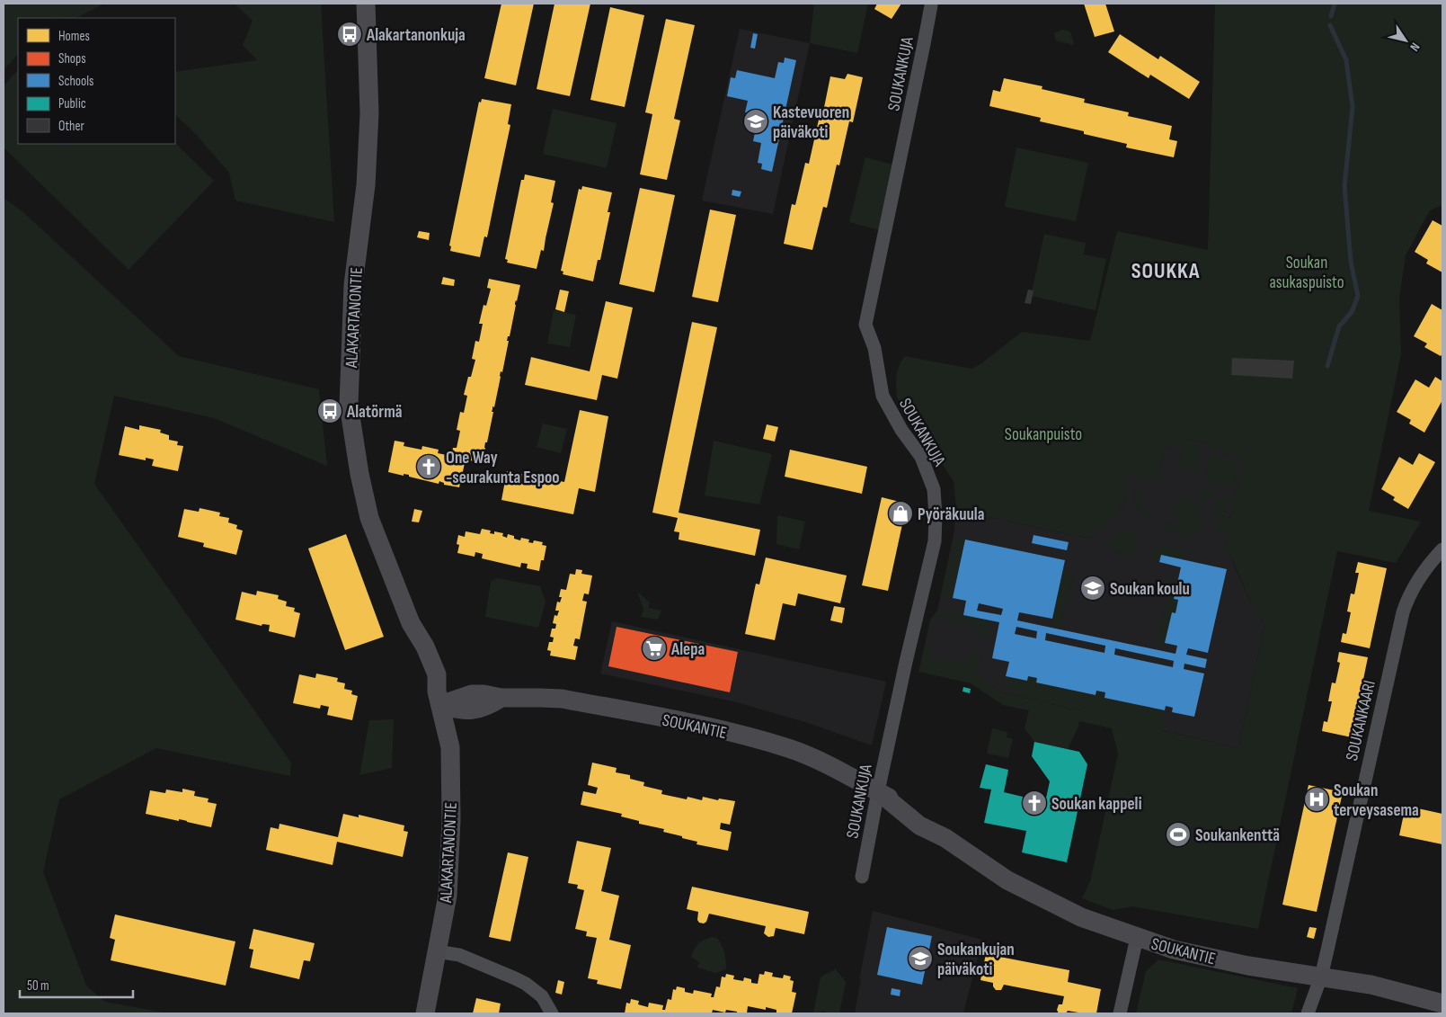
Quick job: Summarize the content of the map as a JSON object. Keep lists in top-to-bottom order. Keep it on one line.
{"streets":{"street":["SOUKANKUJA","ALAKARTANONTIE","SOUKANKAARI","SOUKANTIE"]},"crossings":[["SOUKANKUJA","SOUKANTIE"],["ALAKARTANONTIE","SOUKANTIE"],["SOUKANKAARI","SOUKANTIE"]],"districts":["SOUKKA"],"parks":["Soukan asukaspuisto","Soukanpuisto"],"places":{"bus stop":["Alakartanonkuja","Alatörmä"],"school or university":["Kastevuoren päiväkoti","Soukan koulu","Soukankujan päiväkoti"],"church":["One Way -seurakunta Espoo","Soukan kappeli"],"shop":["Pyöräkuula"],"supermarket":["Alepa"],"hospital":["Soukan terveysasema"],"sports":["Soukankenttä"]},"legend":["Homes","Shops","Schools","Public","Other"],"scale_bar":"50 m","north":"bottom right"}
